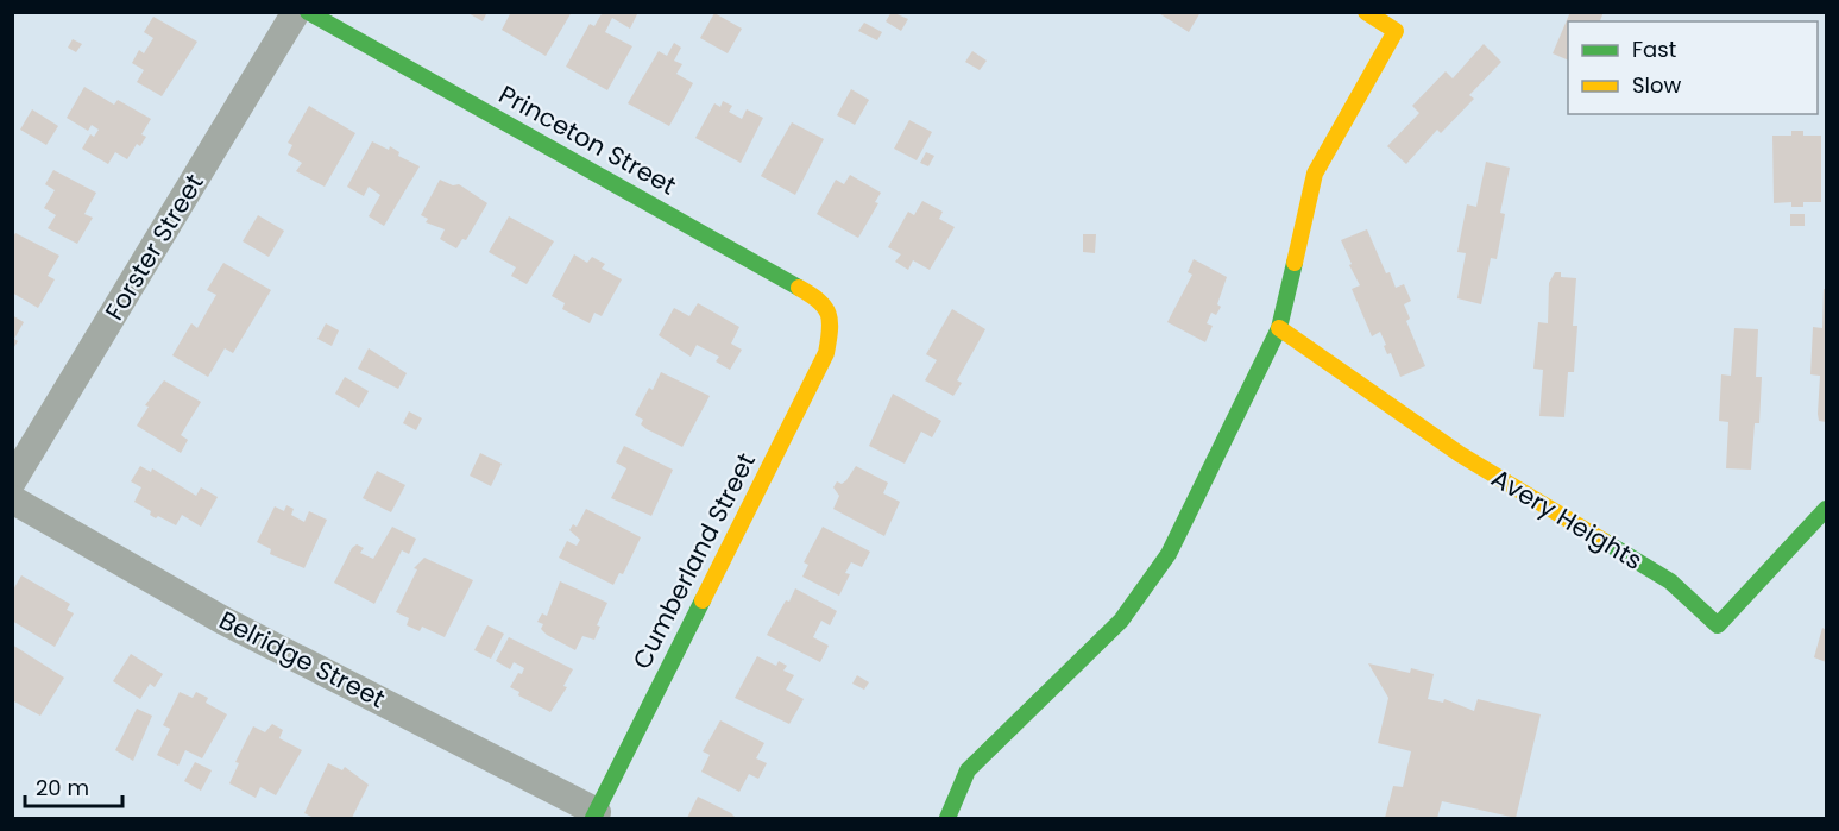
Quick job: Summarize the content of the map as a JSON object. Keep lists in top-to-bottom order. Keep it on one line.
{"streets":{"street":["Princeton Street","Forster Street","Avery Heights","Cumberland Street","Belridge Street"]},"crossings":[["Princeton Street","Cumberland Street"],["Cumberland Street","Belridge Street"]],"legend":["Fast","Slow"],"scale_bar":"20 m"}
